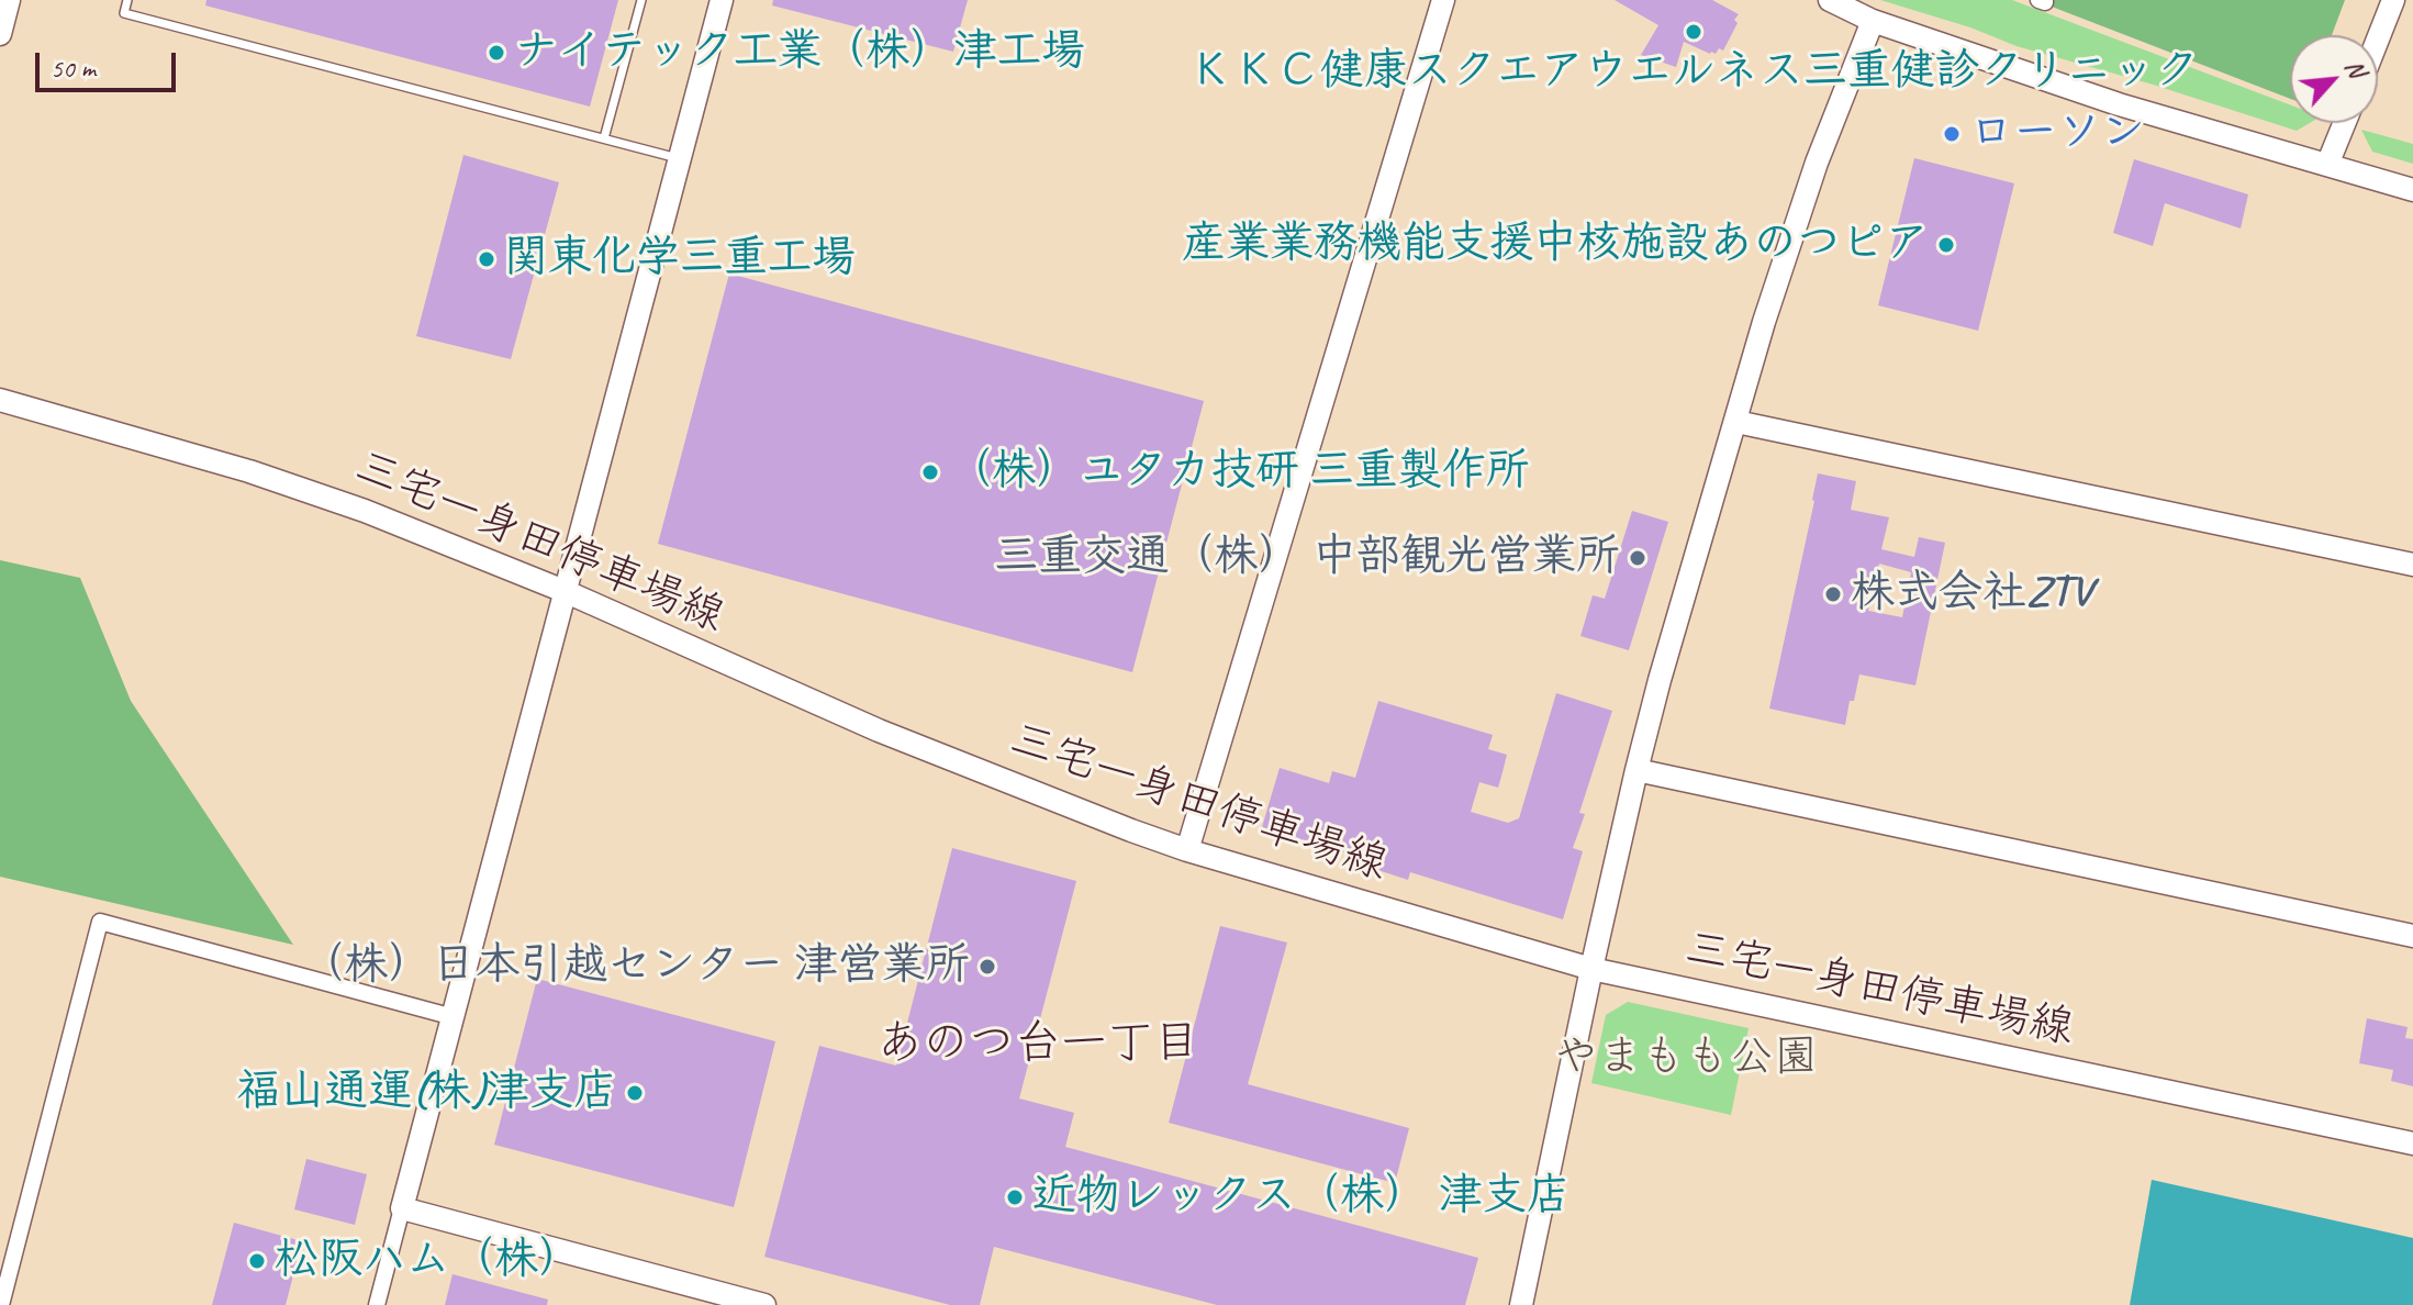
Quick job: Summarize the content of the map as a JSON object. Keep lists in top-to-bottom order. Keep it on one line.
{"streets":{"street":["三宅一身田停車場線"]},"districts":["あのつ台一丁目"],"parks":["やまもも公園"],"places":["ＫＫＣ健康スクエアウエルネス三重健診クリニック","ナイテック工業（株）津工場","ローソン","産業業務機能支援中核施設あのつピア","関東化学三重工場","（株）ユタカ技研 三重製作所","三重交通（株） 中部観光営業所","株式会社ZTV","（株）日本引越センター 津営業所","福山通運(株)津支店","近物レックス（株） 津支店","松阪ハム（株）"],"scale_bar":"50 m","north":"top right"}
